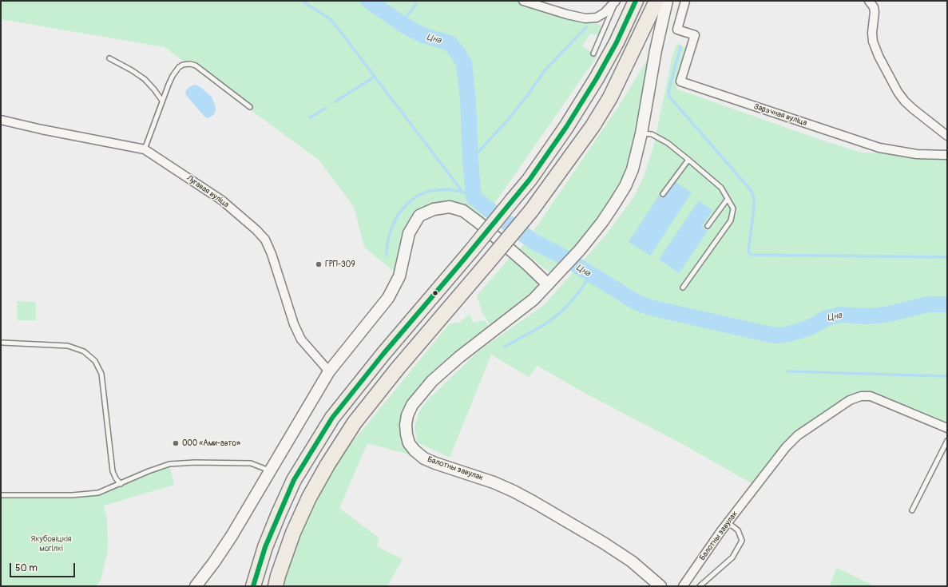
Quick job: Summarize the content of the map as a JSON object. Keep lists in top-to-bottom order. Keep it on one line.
{"streets":{"main road":["Балотны завулак"],"street":["Зарэчная вуліца","Лугавая вуліца"]},"water":["Цна"],"parks":["Якубовіцкія могілкі"],"places":["ГРП-309","ООО «Ами-авто»"],"scale_bar":"50 m"}
